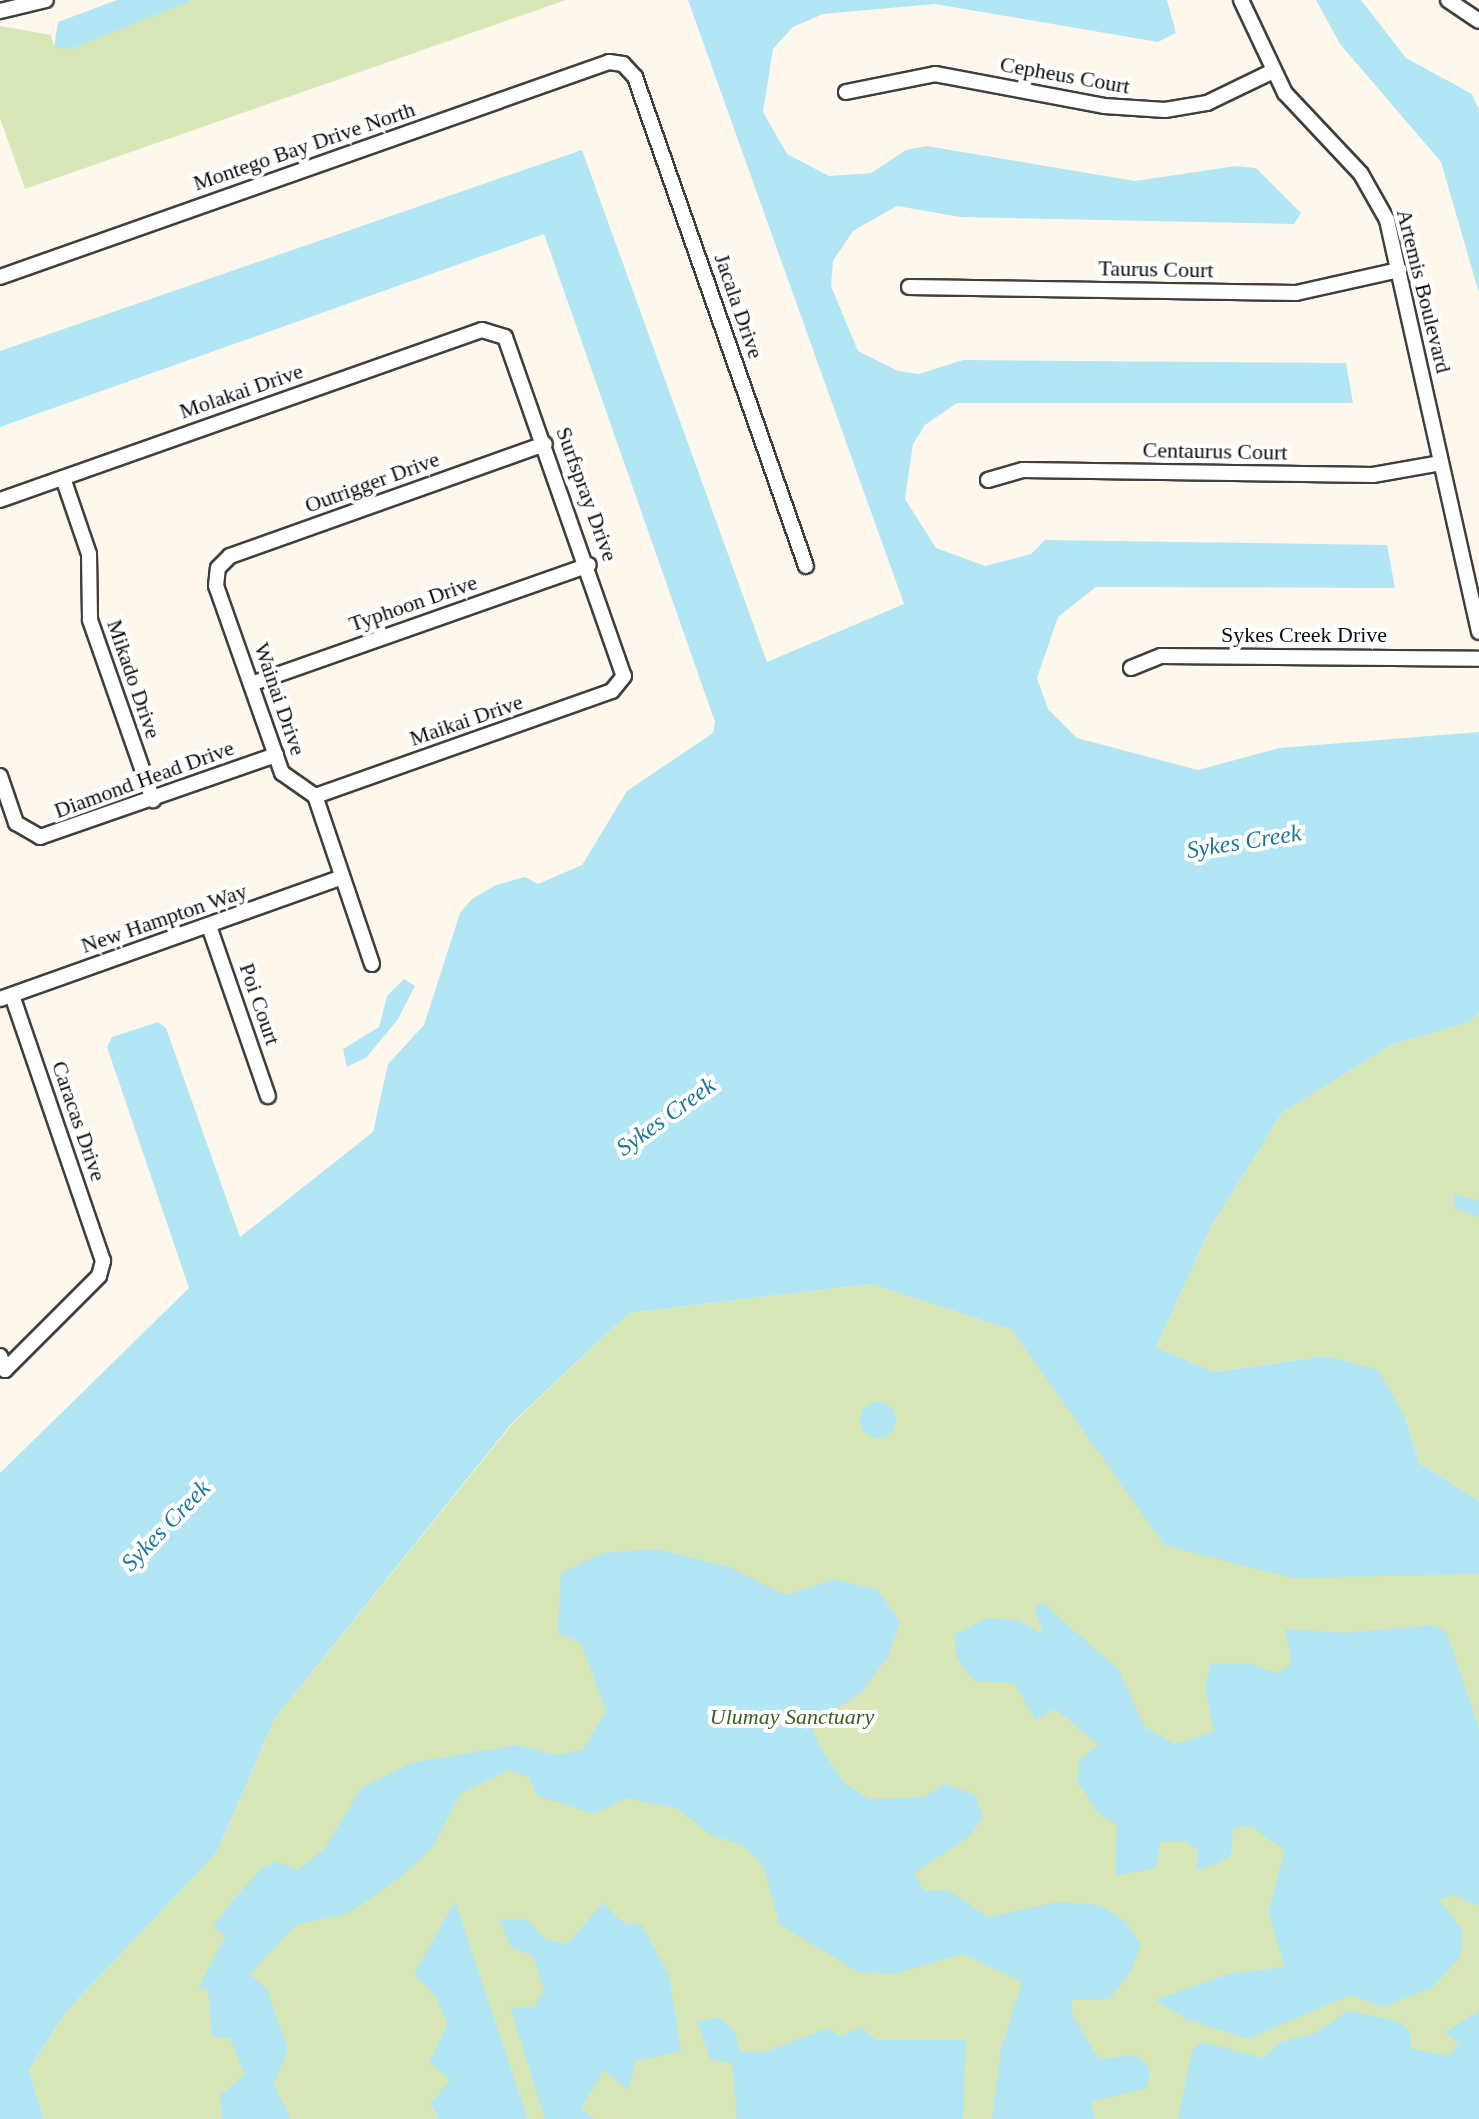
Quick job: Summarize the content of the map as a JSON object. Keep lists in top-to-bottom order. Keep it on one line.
{"streets":{"street":["Cepheus Court","Montego Bay Drive North","Taurus Court","Artemis Boulevard","Jacala Drive","Molakai Drive","Centaurus Court","Outrigger Drive","Surfspray Drive","Typhoon Drive","Sykes Creek Drive","Mikado Drive","Wainai Drive","Maikai Drive","Diamond Head Drive","New Hampton Way","Poi Court","Caracas Drive"]},"crossings":[["Cepheus Court","Artemis Boulevard"],["Montego Bay Drive North","Jacala Drive"],["Taurus Court","Artemis Boulevard"],["Artemis Boulevard","Centaurus Court"],["Molakai Drive","Surfspray Drive"],["Molakai Drive","Mikado Drive"],["Outrigger Drive","Surfspray Drive"],["Outrigger Drive","Wainai Drive"],["Surfspray Drive","Typhoon Drive"],["Surfspray Drive","Maikai Drive"],["Typhoon Drive","Wainai Drive"],["Mikado Drive","Diamond Head Drive"],["Wainai Drive","Maikai Drive"],["Wainai Drive","Diamond Head Drive"],["New Hampton Way","Poi Court"],["New Hampton Way","Caracas Drive"]],"water":["Sykes Creek"],"parks":["Ulumay Sanctuary"]}
